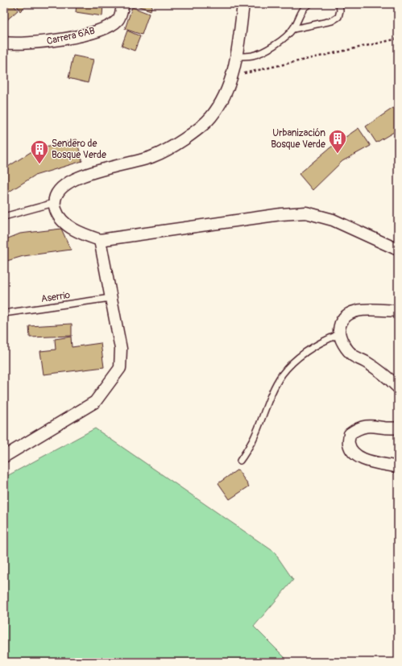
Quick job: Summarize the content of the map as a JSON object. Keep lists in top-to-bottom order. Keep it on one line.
{"streets":{"street":["Carrera 6AB"],"lane":["Aserrio"]},"places":{"building":["Urbanización Bosque Verde","Sendero de Bosque Verde"]}}
